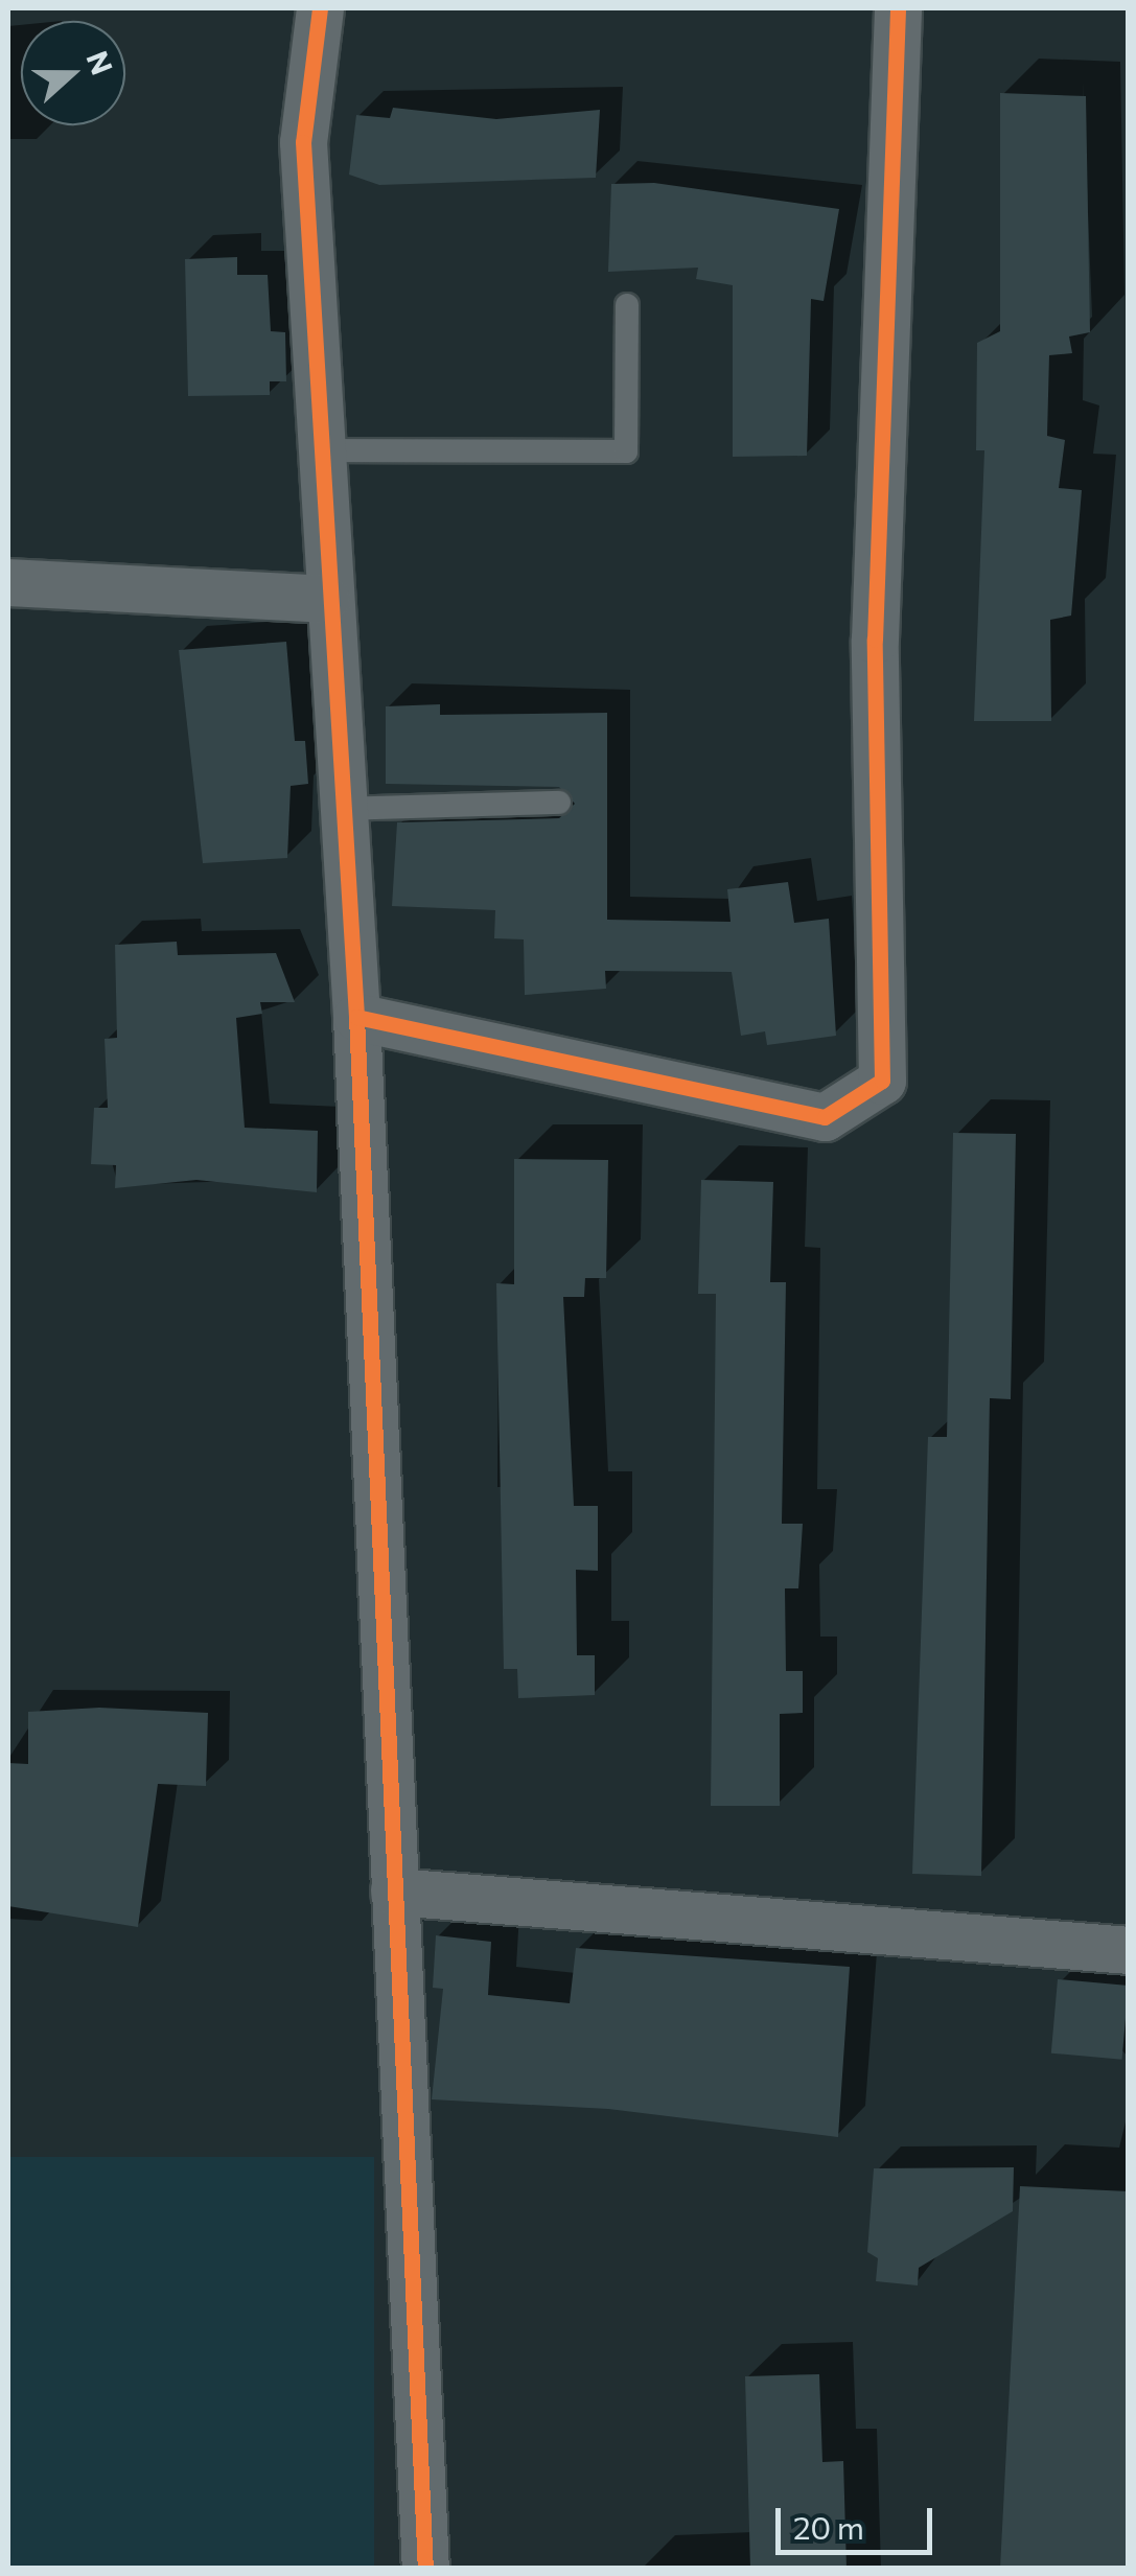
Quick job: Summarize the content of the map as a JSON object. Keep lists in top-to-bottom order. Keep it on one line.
{"scale_bar":"20 m","north":"right"}
